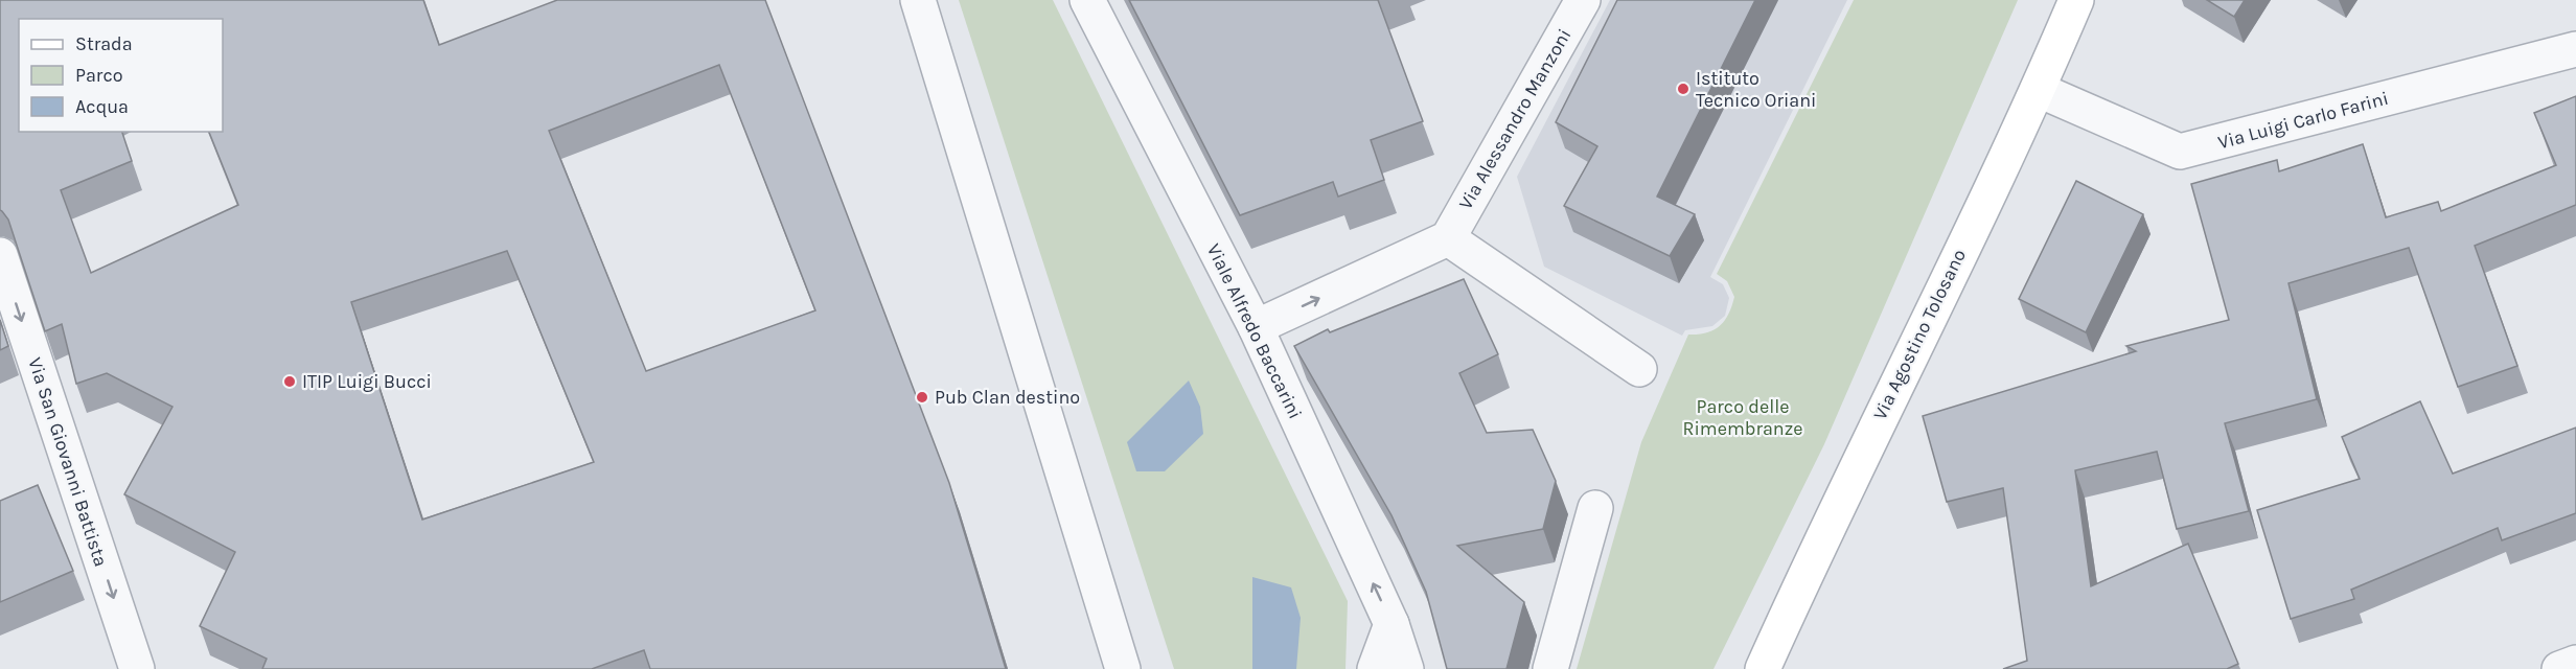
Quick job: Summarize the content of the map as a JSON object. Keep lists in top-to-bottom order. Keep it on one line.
{"streets":{"main road":["Via Agostino Tolosano"],"street":["Via Alessandro Manzoni","Via Luigi Carlo Farini","Viale Alfredo Baccarini","Via San Giovanni Battista"]},"crossings":[["Via Luigi Carlo Farini","Via Agostino Tolosano"]],"one_way":["Via San Giovanni Battista"],"parks":["Parco delle Rimembranze"],"places":["Istituto Tecnico Oriani","ITIP Luigi Bucci","Pub Clan destino"],"legend":["Strada","Parco","Acqua"]}
